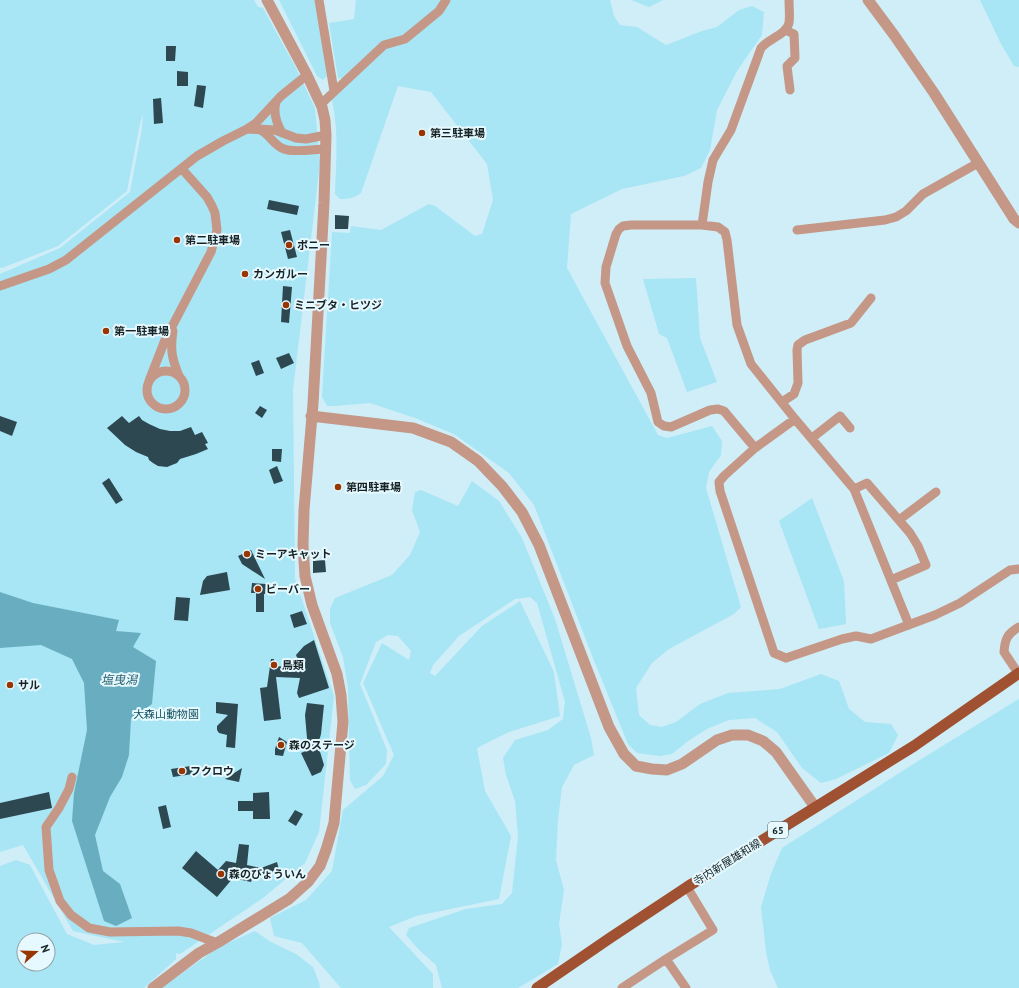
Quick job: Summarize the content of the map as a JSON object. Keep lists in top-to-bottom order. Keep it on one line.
{"streets":{"main road":["65","寺内新屋雄和線"]},"water":["塩曳潟"],"parks":["大森山動物園"],"places":["第三駐車場","第二駐車場","ポニー","カンガルー","ミニブタ・ヒツジ","第一駐車場","第四駐車場","ミーアキャット","ビーバー","鳥類","サル","森のステージ","フクロウ","森のびょういん"],"north":"right"}
